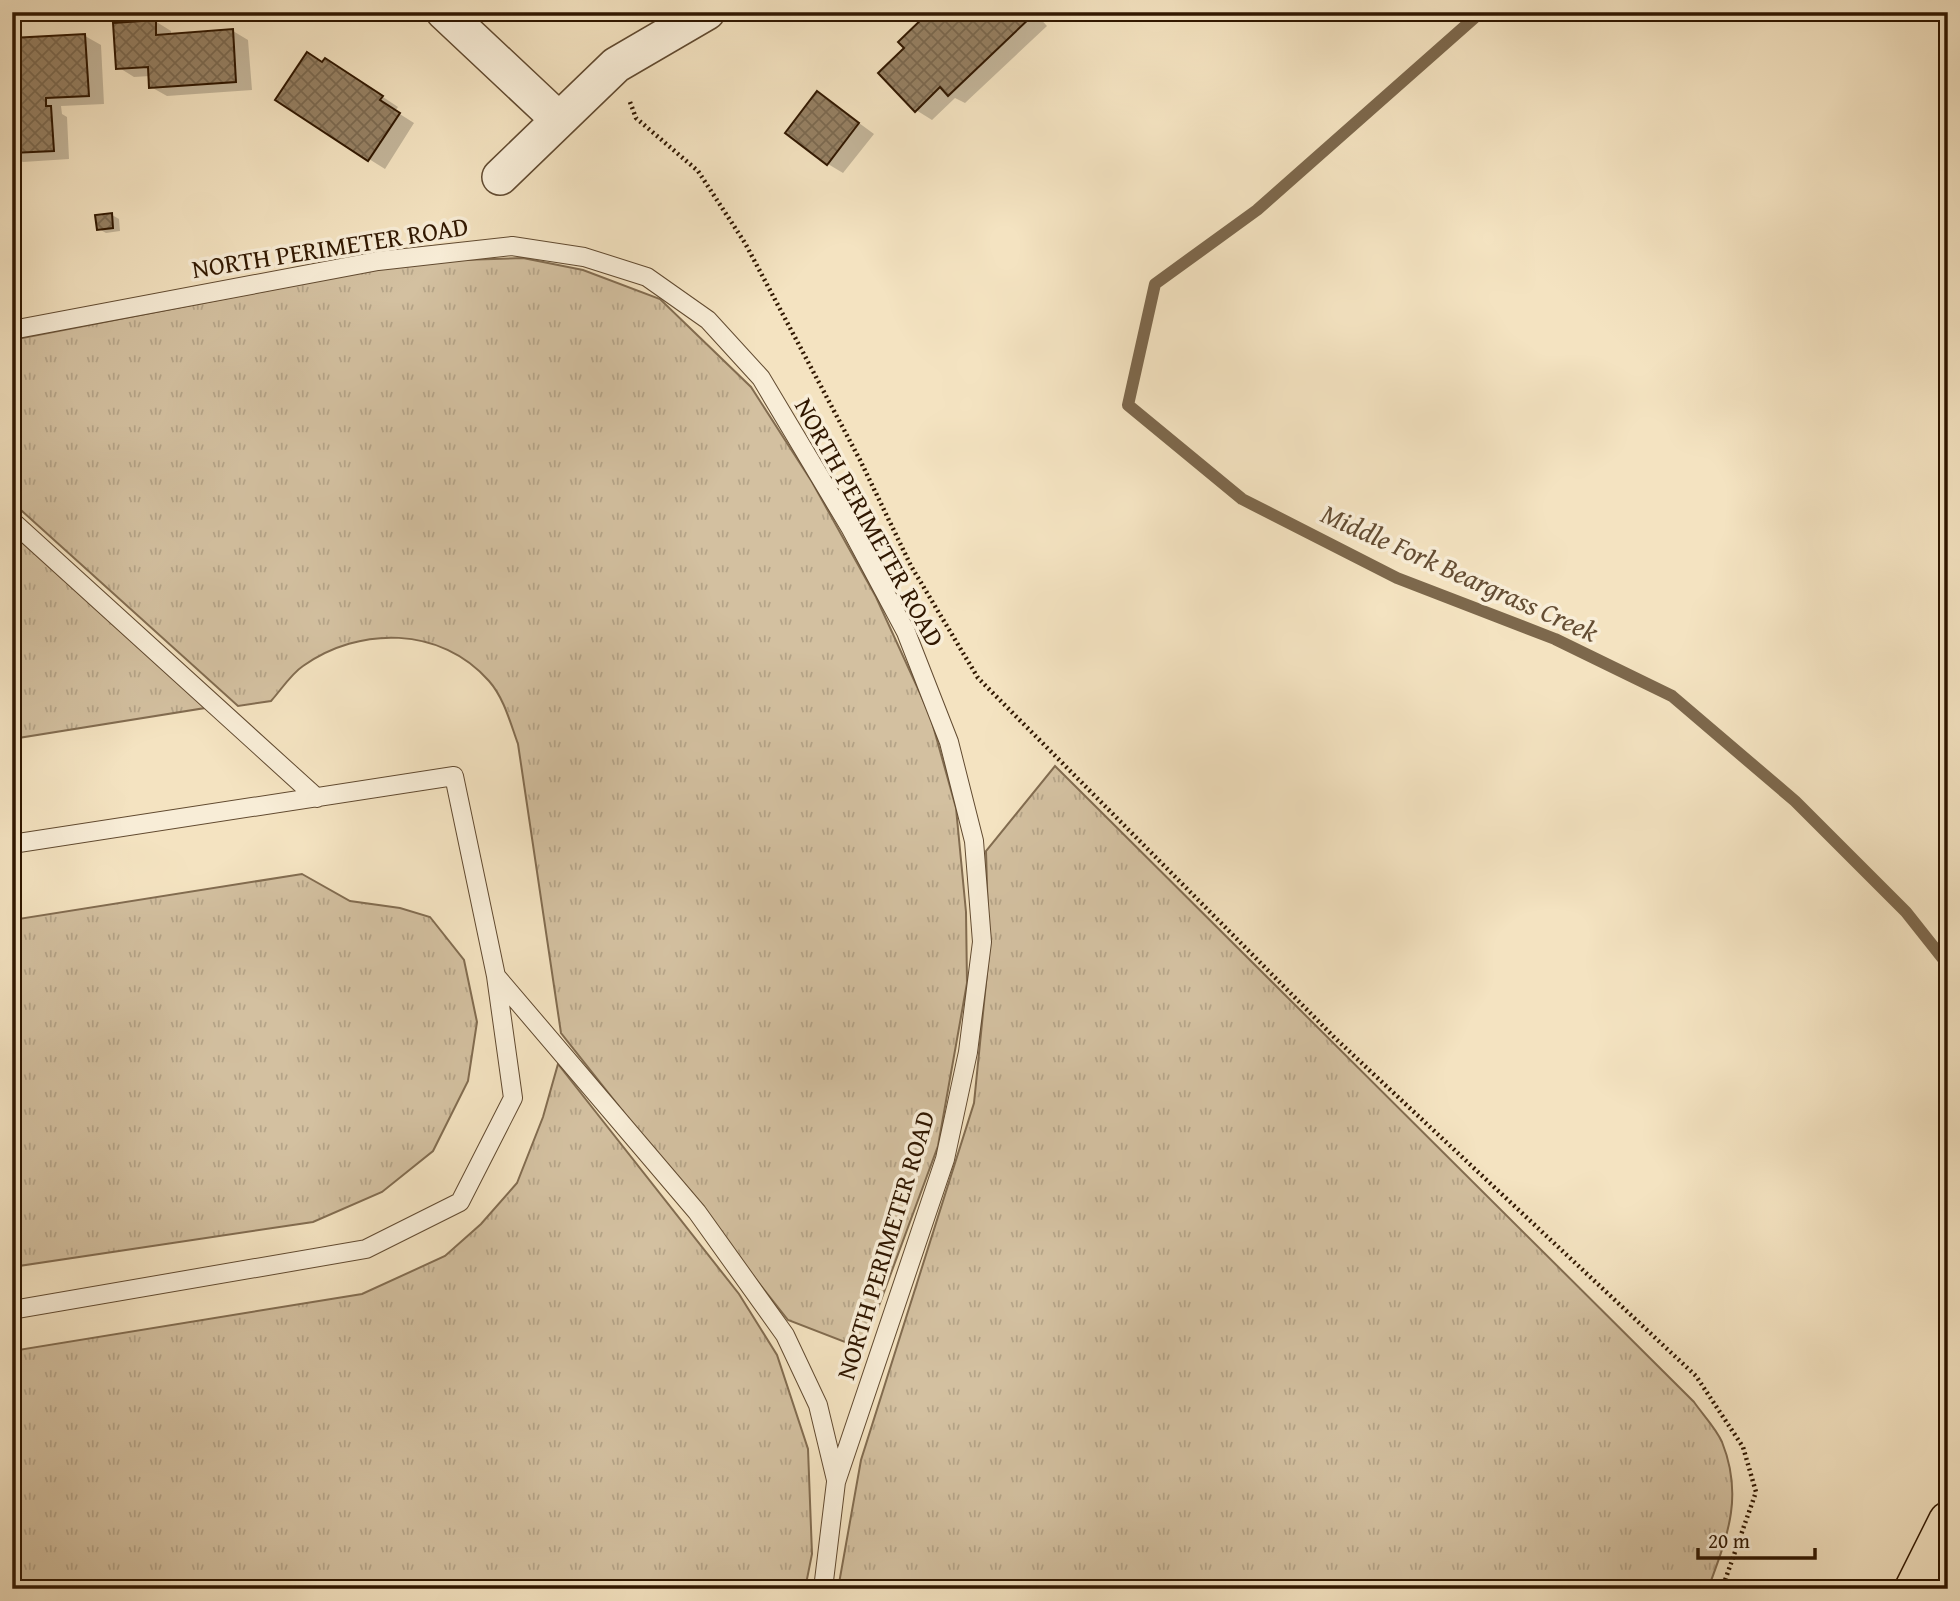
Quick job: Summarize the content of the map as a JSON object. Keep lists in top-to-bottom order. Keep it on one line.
{"streets":{"lane":["NORTH PERIMETER ROAD"]},"water":["Middle Fork Beargrass Creek"],"scale_bar":"20 m"}
